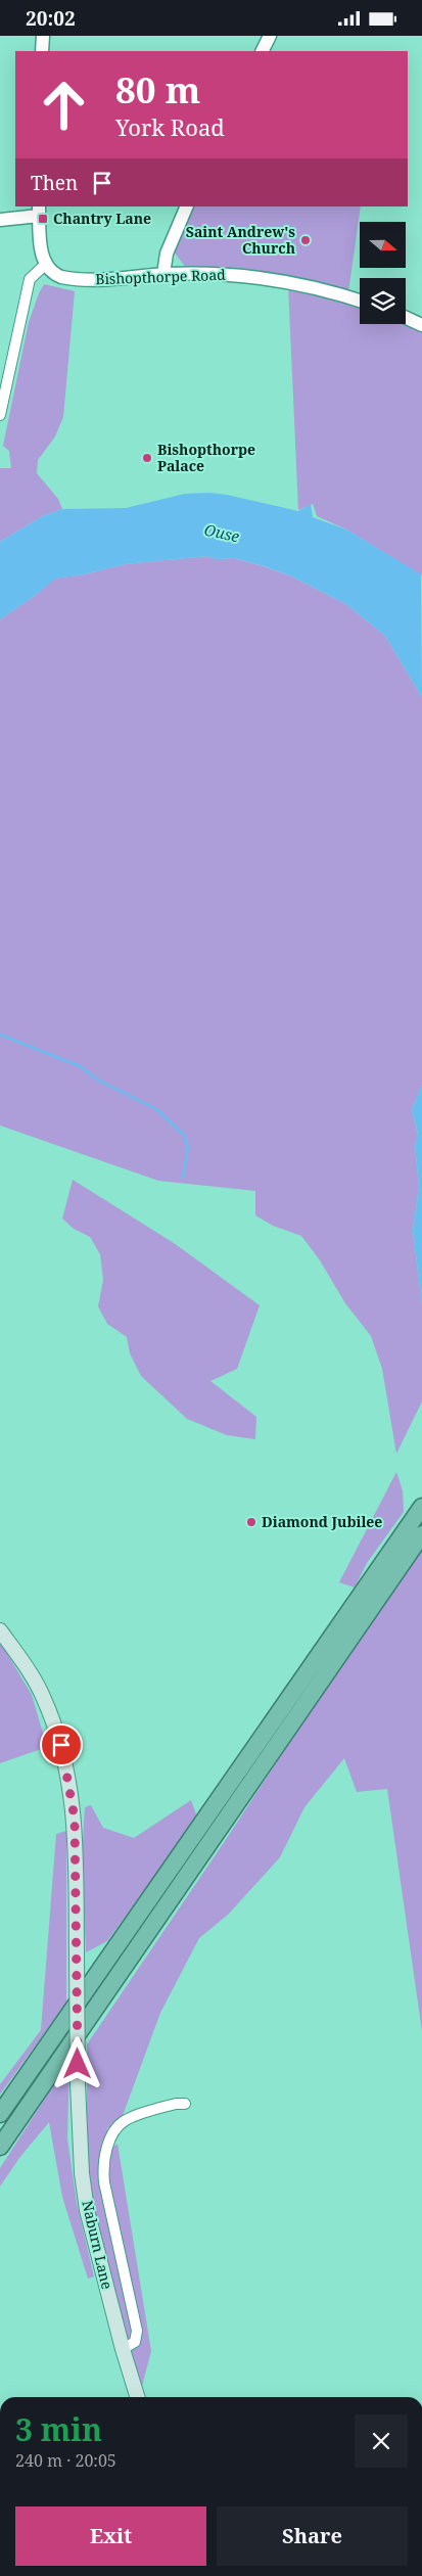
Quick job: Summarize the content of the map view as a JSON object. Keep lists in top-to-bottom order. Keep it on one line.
{"streets":{"main road":["Naburn Lane"],"street":["Bishopthorpe Road"]},"water":["Ouse"],"places":{"transit":["Chantry Lane"],"other":["Saint Andrew's Church","Bishopthorpe Palace","Diamond Jubilee"]},"north":"right","page":{"status":"20:02","turn":["80 m","York Road"],"then":"Then","heading":["3 min","240 m · 20:05"],"buttons":["Exit","Share"]}}
